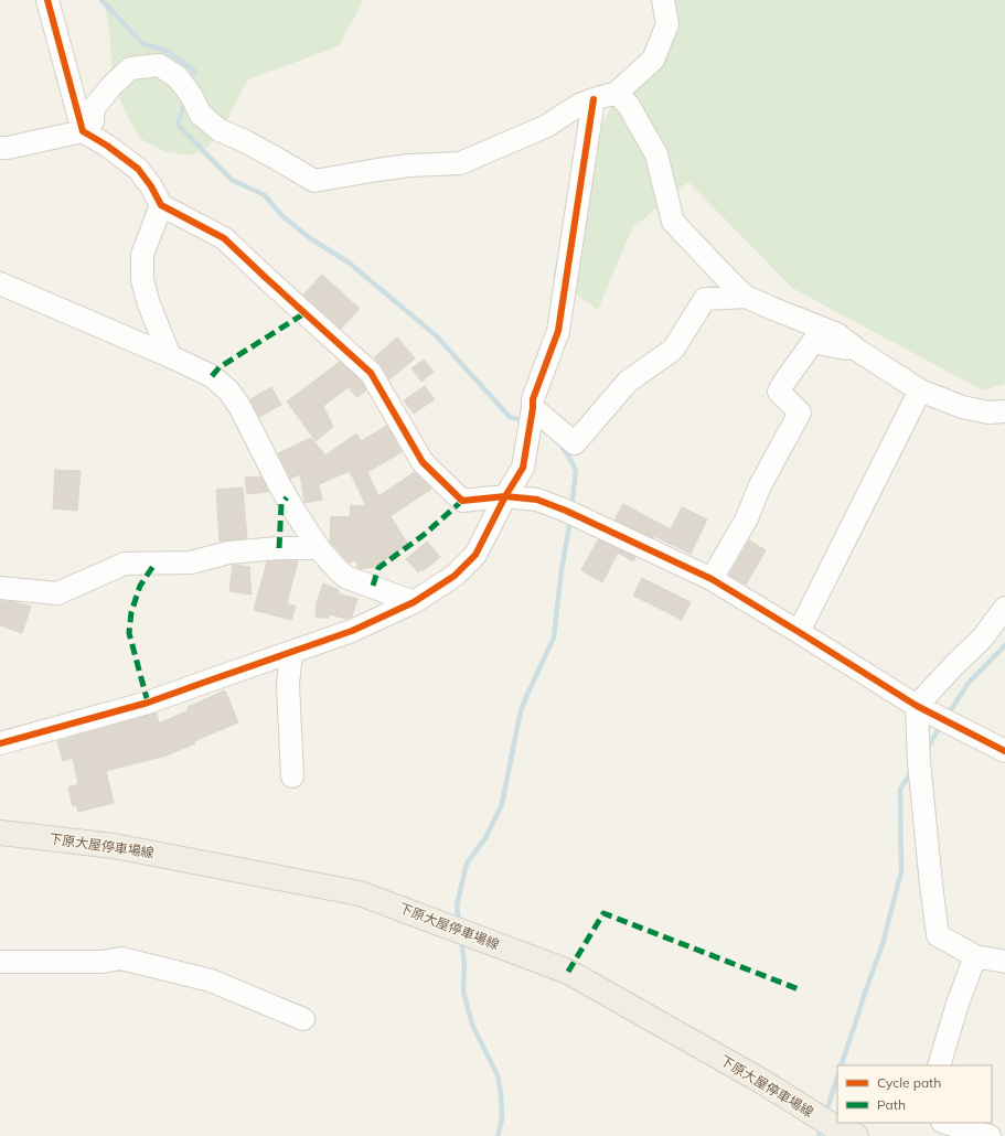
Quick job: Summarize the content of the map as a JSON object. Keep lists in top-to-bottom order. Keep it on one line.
{"streets":{"main road":["下原大屋停車場線"]},"legend":["Cycle path","Path"]}
